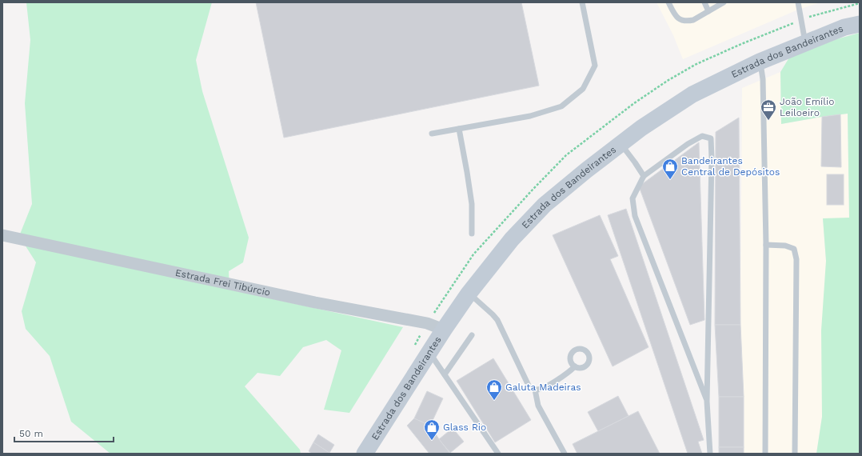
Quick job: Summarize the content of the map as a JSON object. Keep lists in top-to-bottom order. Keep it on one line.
{"streets":{"main road":["Estrada dos Bandeirantes"],"street":["Estrada Frei Tibúrcio"]},"crossings":[["Estrada dos Bandeirantes","Estrada Frei Tibúrcio"]],"places":{"office":["João Emílio Leiloeiro"],"shop":["Bandeirantes Central de Depósitos","Galuta Madeiras","Glass Rio"]},"scale_bar":"50 m"}
